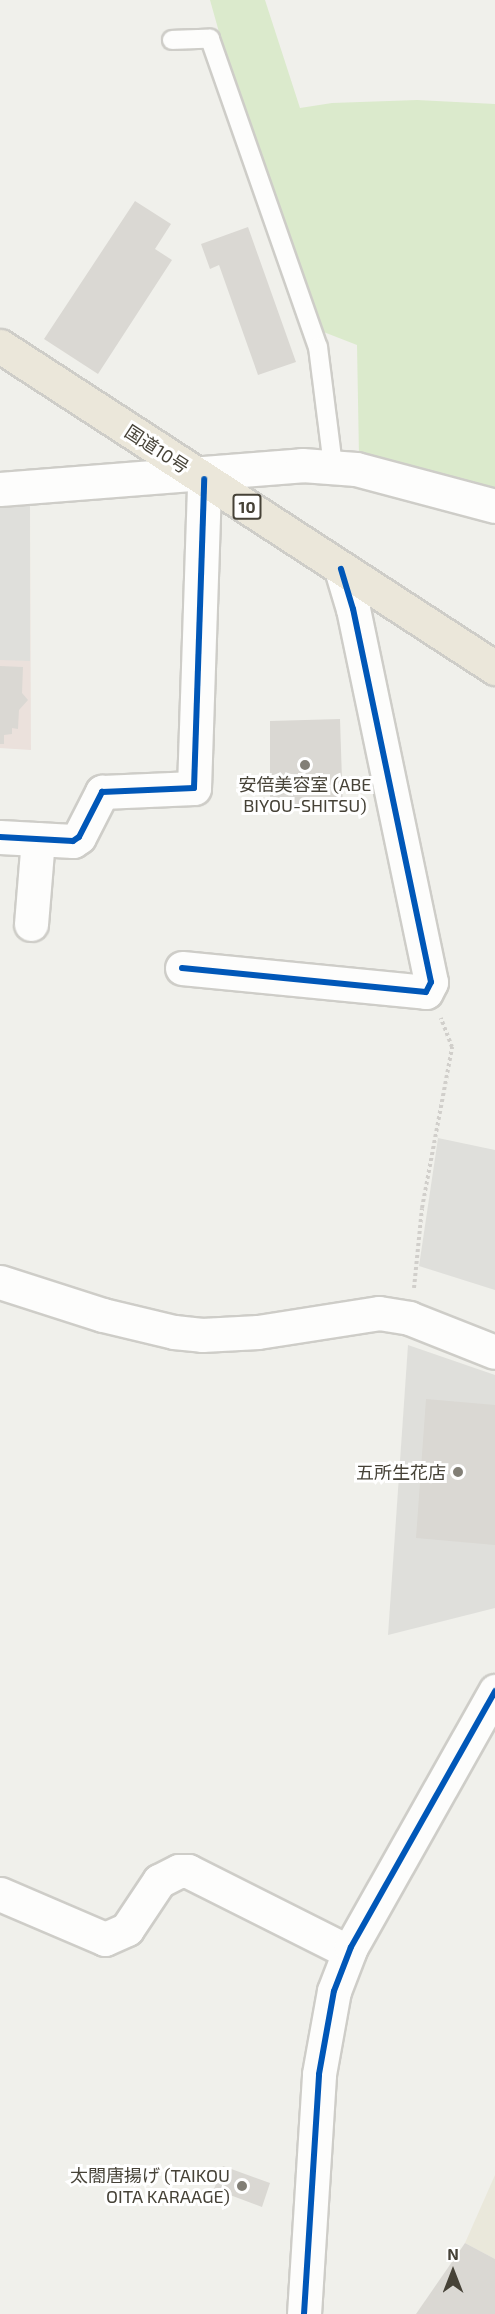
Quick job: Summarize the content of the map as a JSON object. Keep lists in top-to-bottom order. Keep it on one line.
{"streets":{"highway":["国道10号","10"]},"places":["安倍美容室 (ABE BIYOU-SHITSU)","五所生花店","太閤唐揚げ (TAIKOU OITA KARAAGE)"],"north":"top"}
